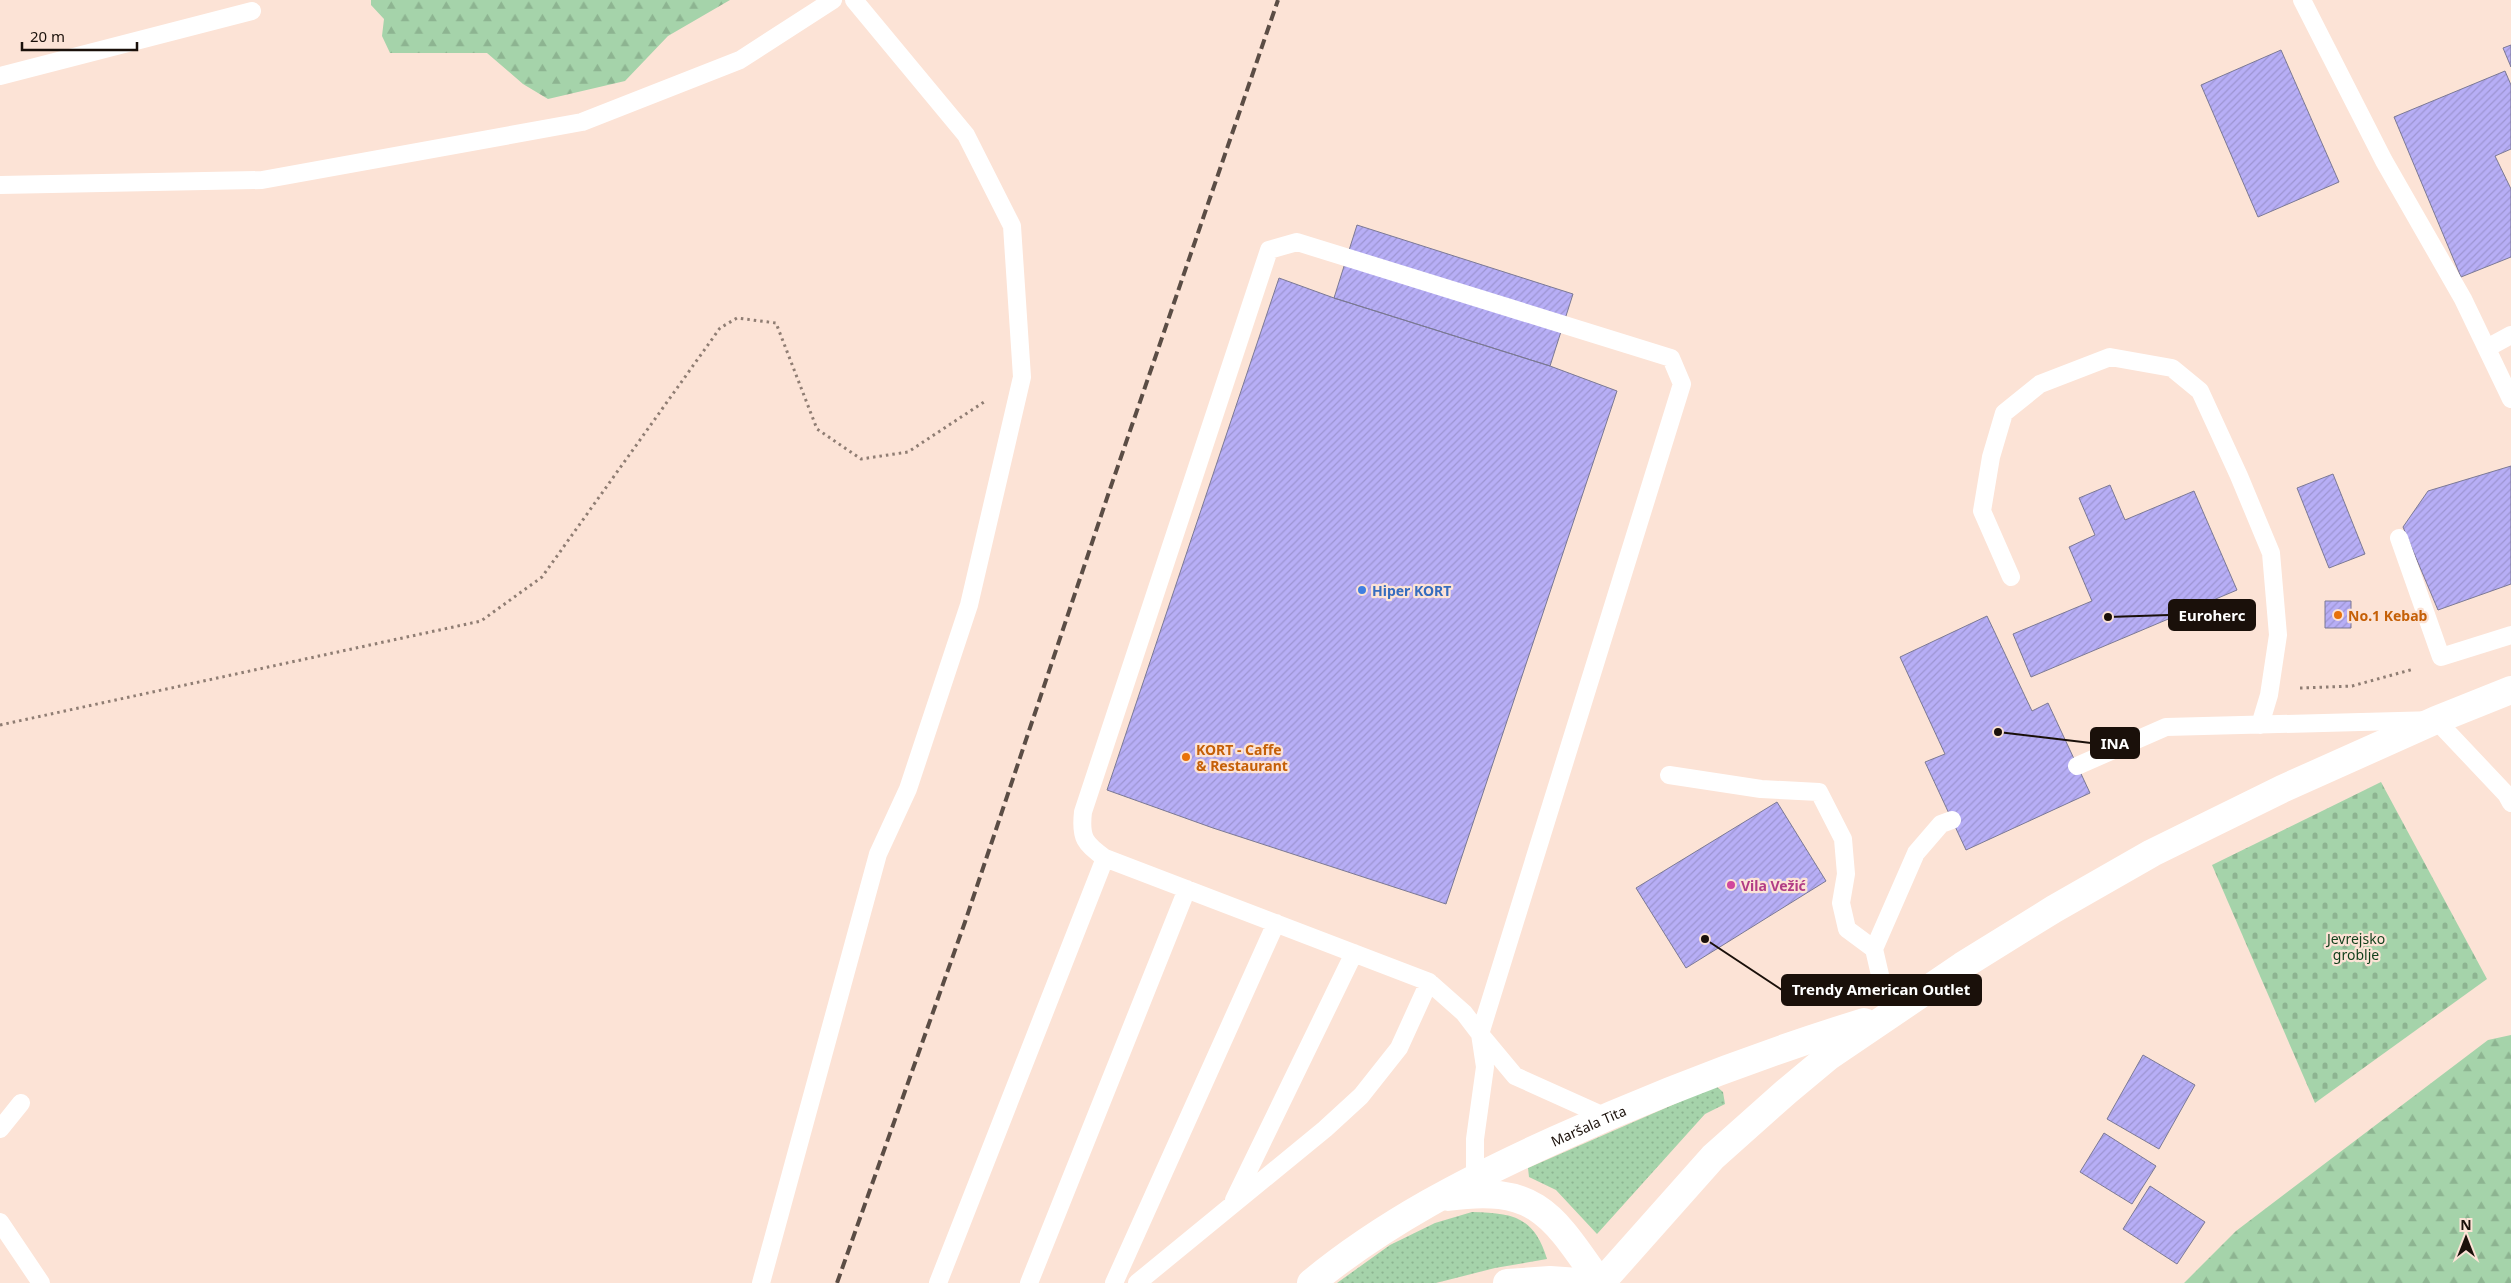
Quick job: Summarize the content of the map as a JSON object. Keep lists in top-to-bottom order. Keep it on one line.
{"streets":{"main road":["Maršala Tita"]},"parks":["Jevrejsko groblje"],"places":["Hiper KORT","No.1 Kebab","Euroherc","INA","KORT - Caffe & Restaurant","Vila Vežić","Trendy American Outlet"],"scale_bar":"20 m","north":"top"}
